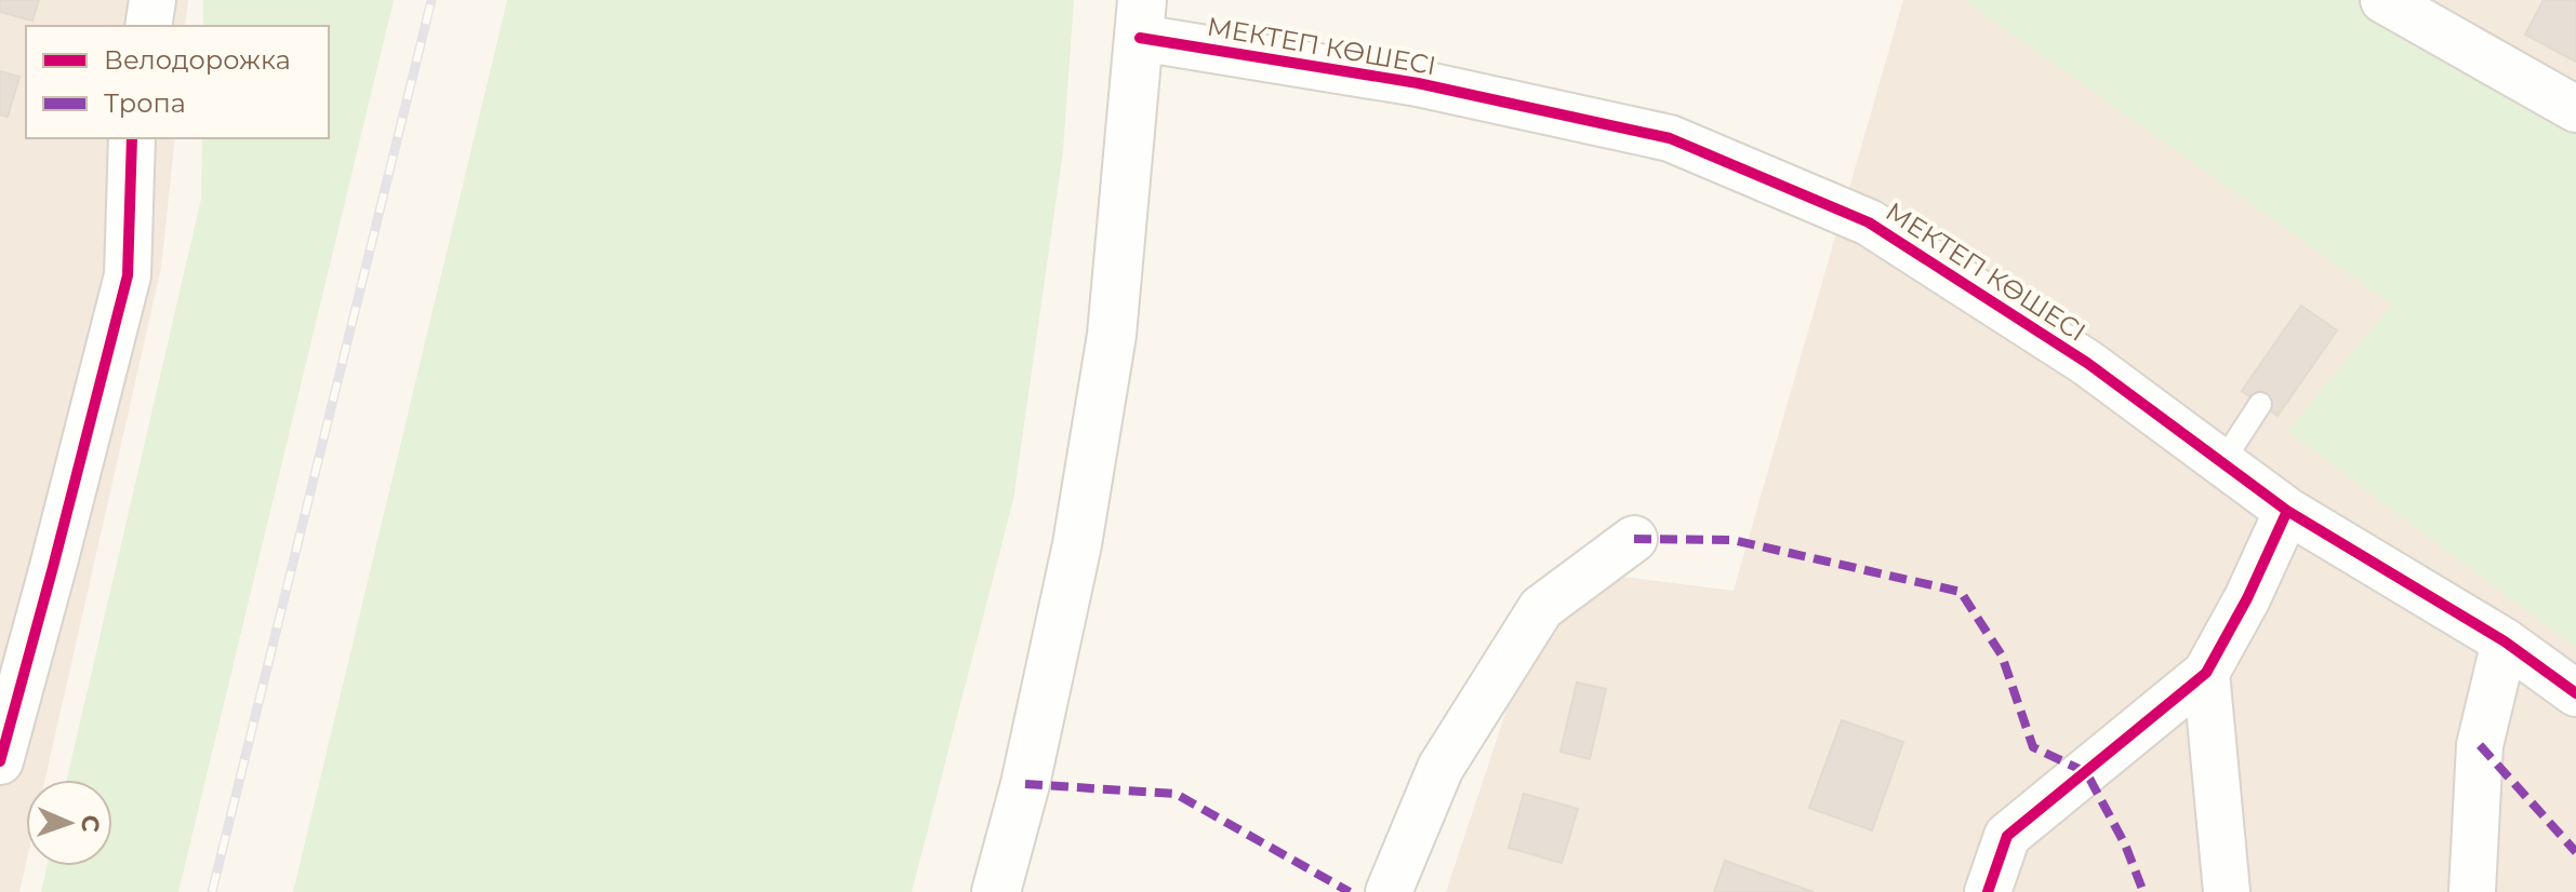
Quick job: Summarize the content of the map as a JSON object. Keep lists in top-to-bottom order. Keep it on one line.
{"streets":{"street":["МЕКТЕП КӨШЕСІ"]},"legend":["Велодорожка","Тропа"],"north":"right"}
